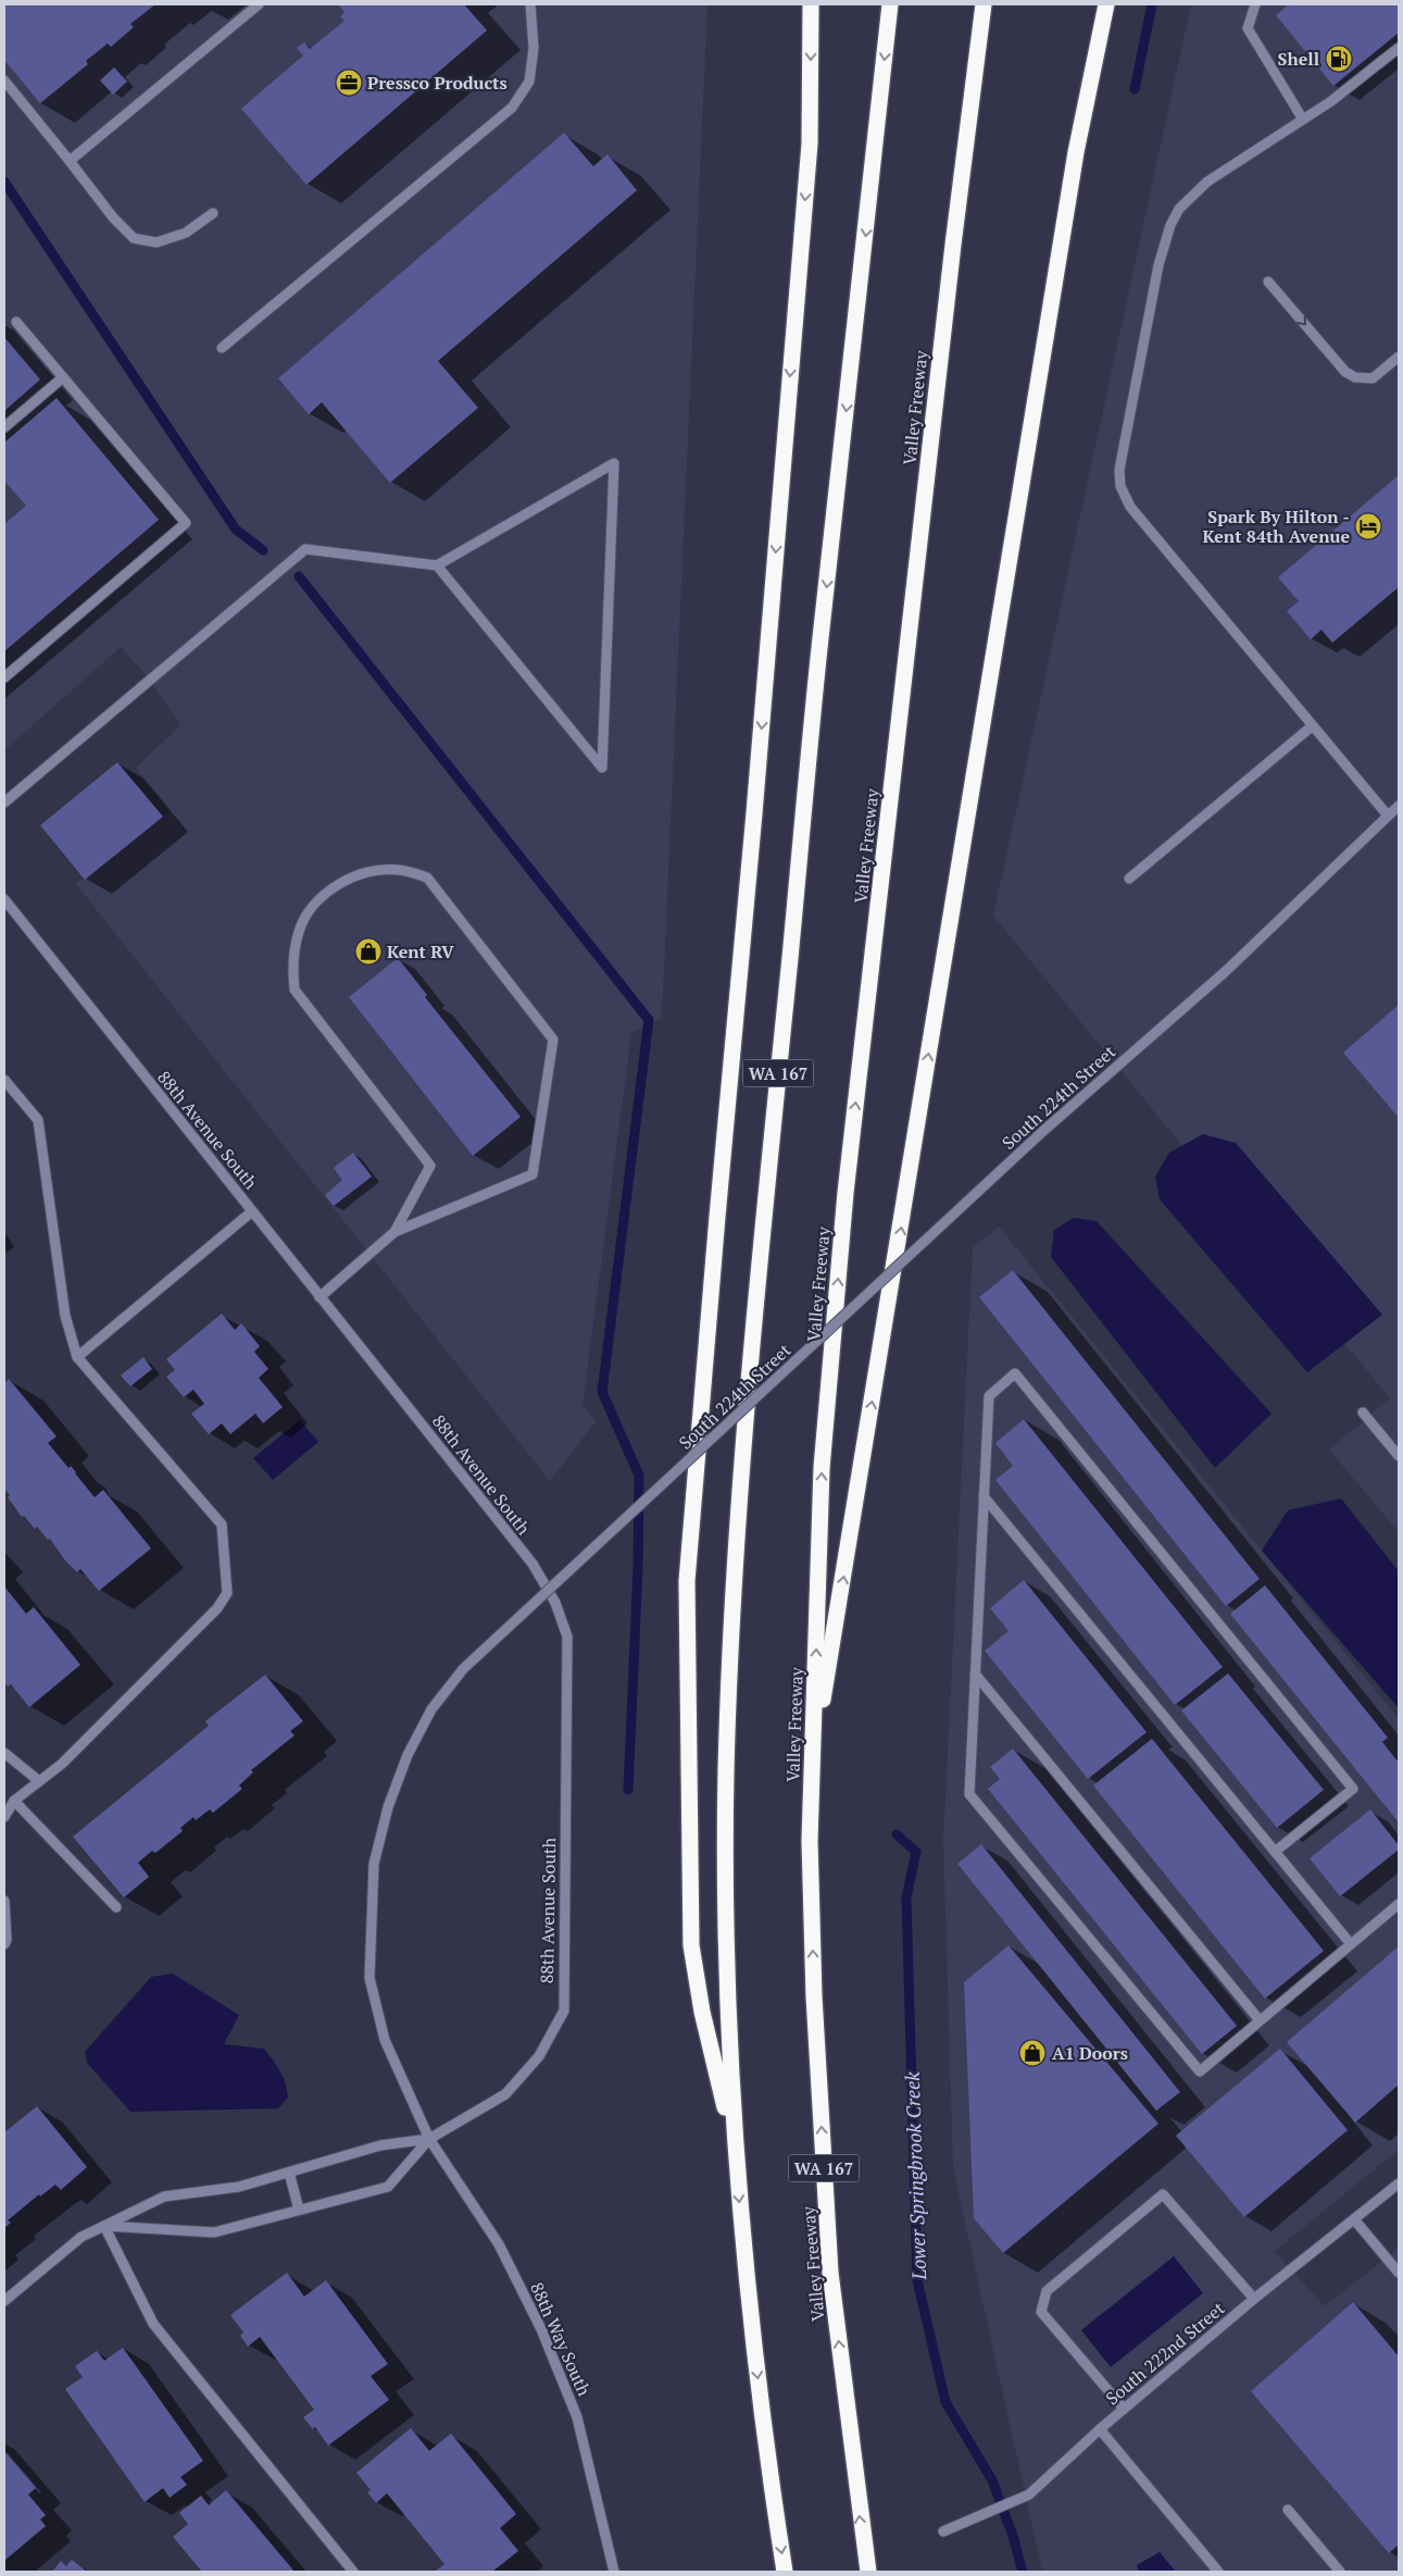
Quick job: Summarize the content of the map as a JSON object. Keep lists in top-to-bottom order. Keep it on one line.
{"streets":{"highway":["Valley Freeway","WA 167"],"street":["South 224th Street","88th Avenue South","88th Way South","South 222nd Street"]},"crossings":[["South 224th Street","88th Avenue South"],["South 224th Street","88th Way South"],["88th Avenue South","88th Way South"]],"water":["Lower Springbrook Creek"],"places":{"fuel station":["Shell"],"office":["Pressco Products"],"hotel":["Spark By Hilton - Kent 84th Avenue"],"shop":["Kent RV","A1 Doors"]}}
